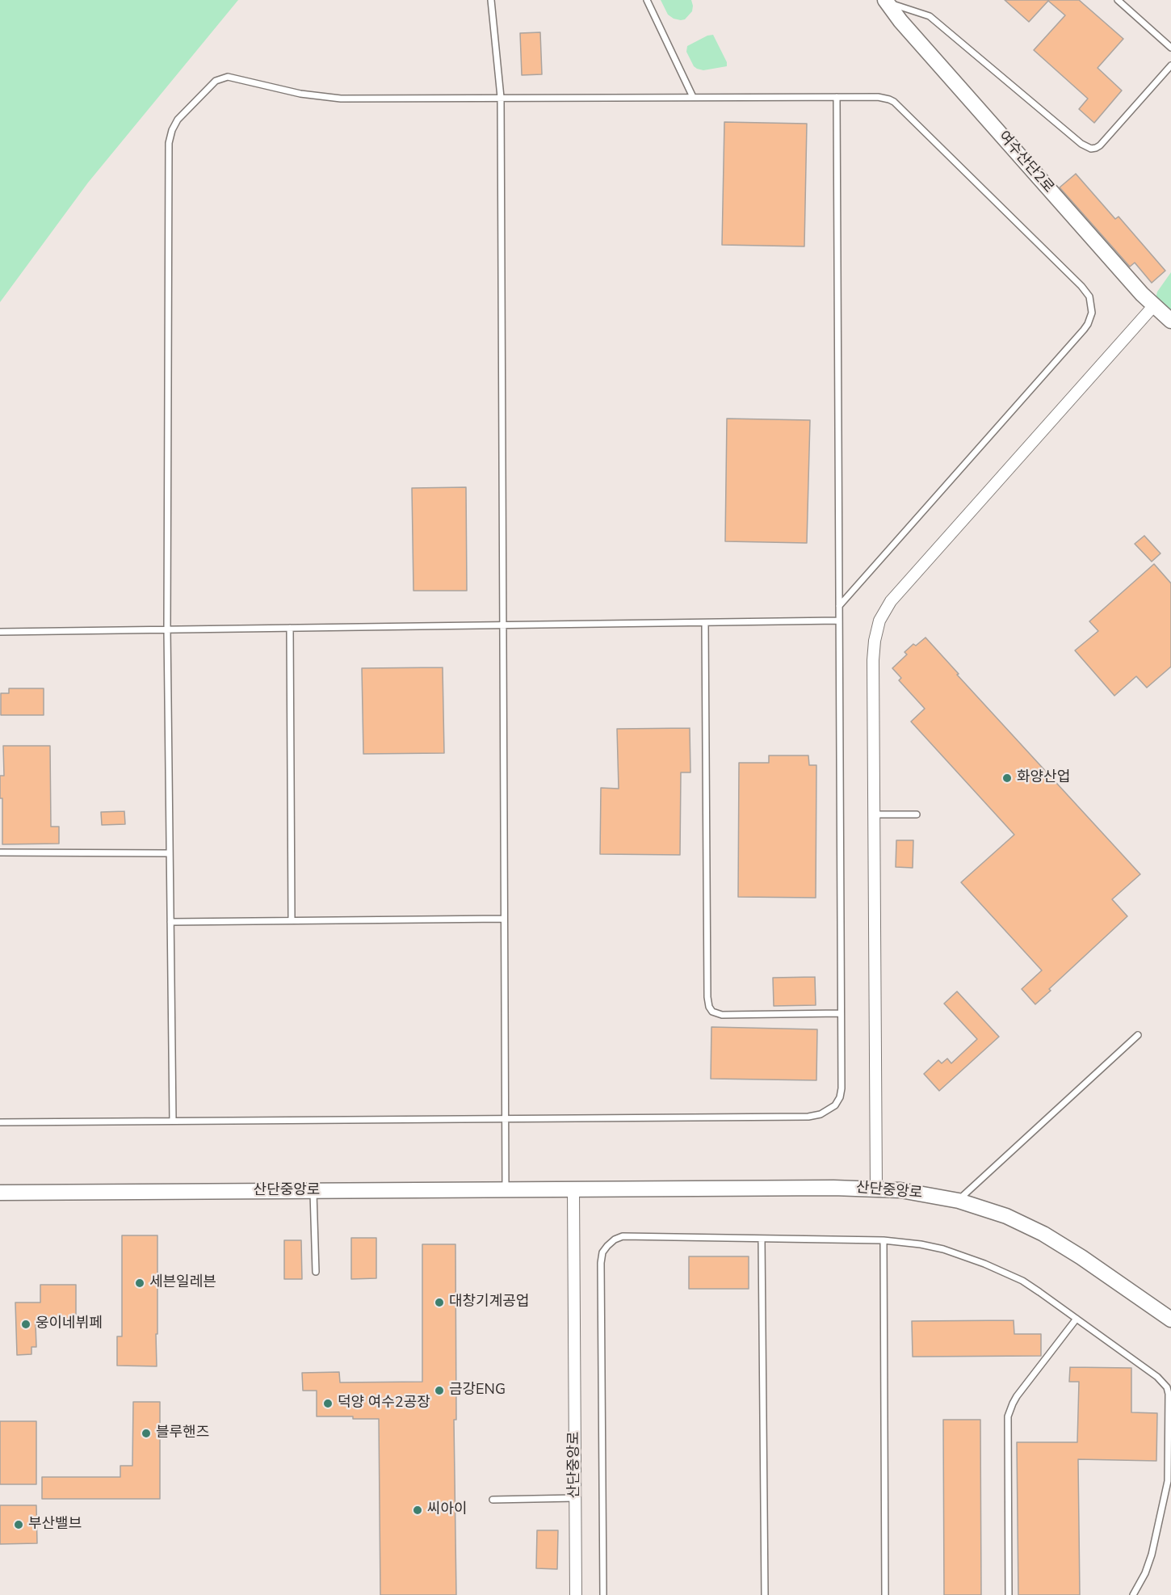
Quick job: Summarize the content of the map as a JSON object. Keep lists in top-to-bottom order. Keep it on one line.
{"streets":{"street":["여수산단2로","산단중앙로"]},"places":["화양산업","세븐일레븐","대창기계공업","웅이네뷔페","금강ENG","덕양 여수2공장","블루핸즈","씨아이","부산밸브"]}
